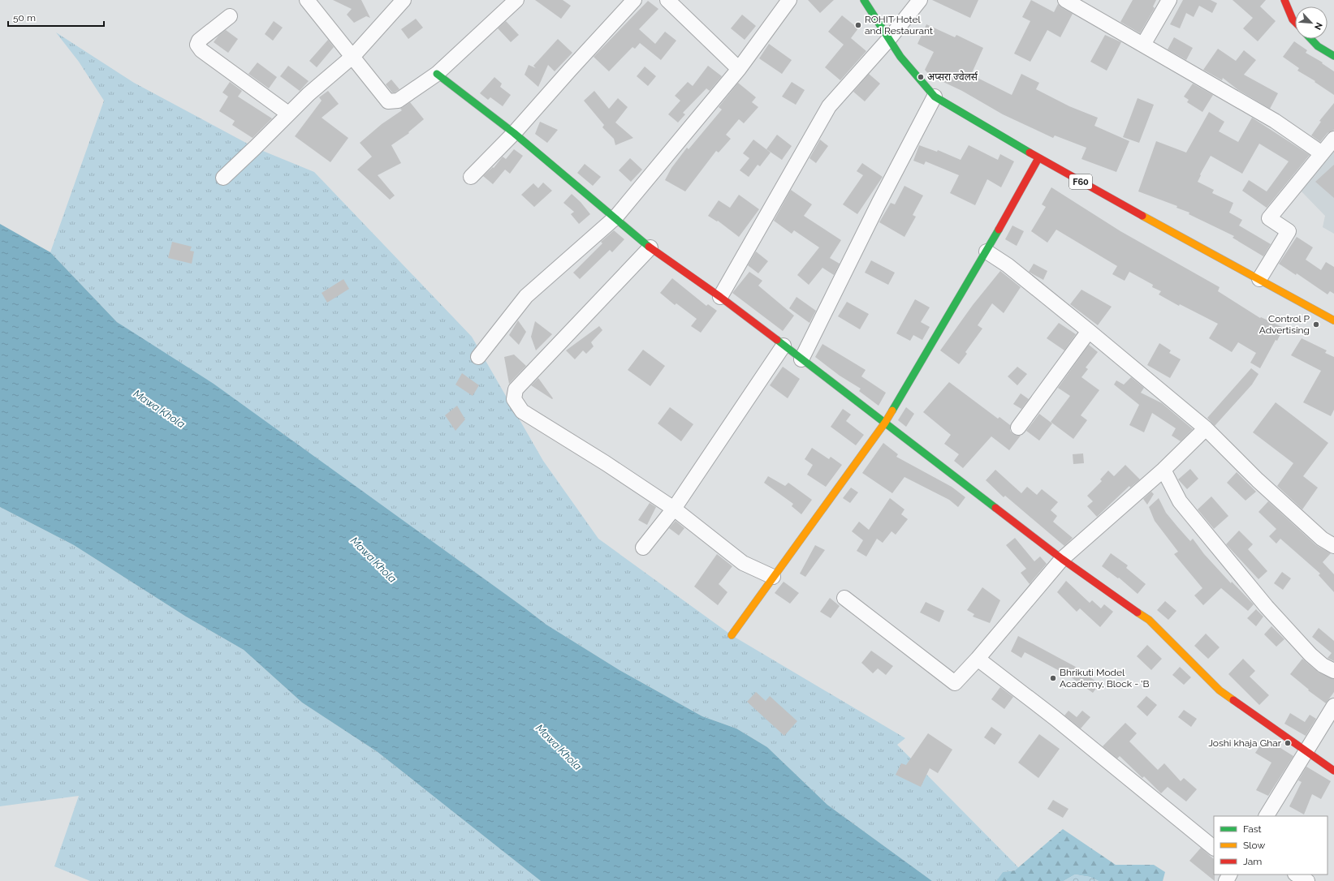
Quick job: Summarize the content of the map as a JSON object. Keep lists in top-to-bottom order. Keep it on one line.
{"streets":{"street":["F60"]},"water":["Mawa Khola"],"places":["ROHIT Hotel and Restaurant","अप्सरा ज्वेलर्स","Control P Advertising","Bhrikuti Model Academy, Block - 'B","Joshi khaja Ghar"],"legend":["Fast","Slow","Jam"],"scale_bar":"50 m","north":"bottom right"}
